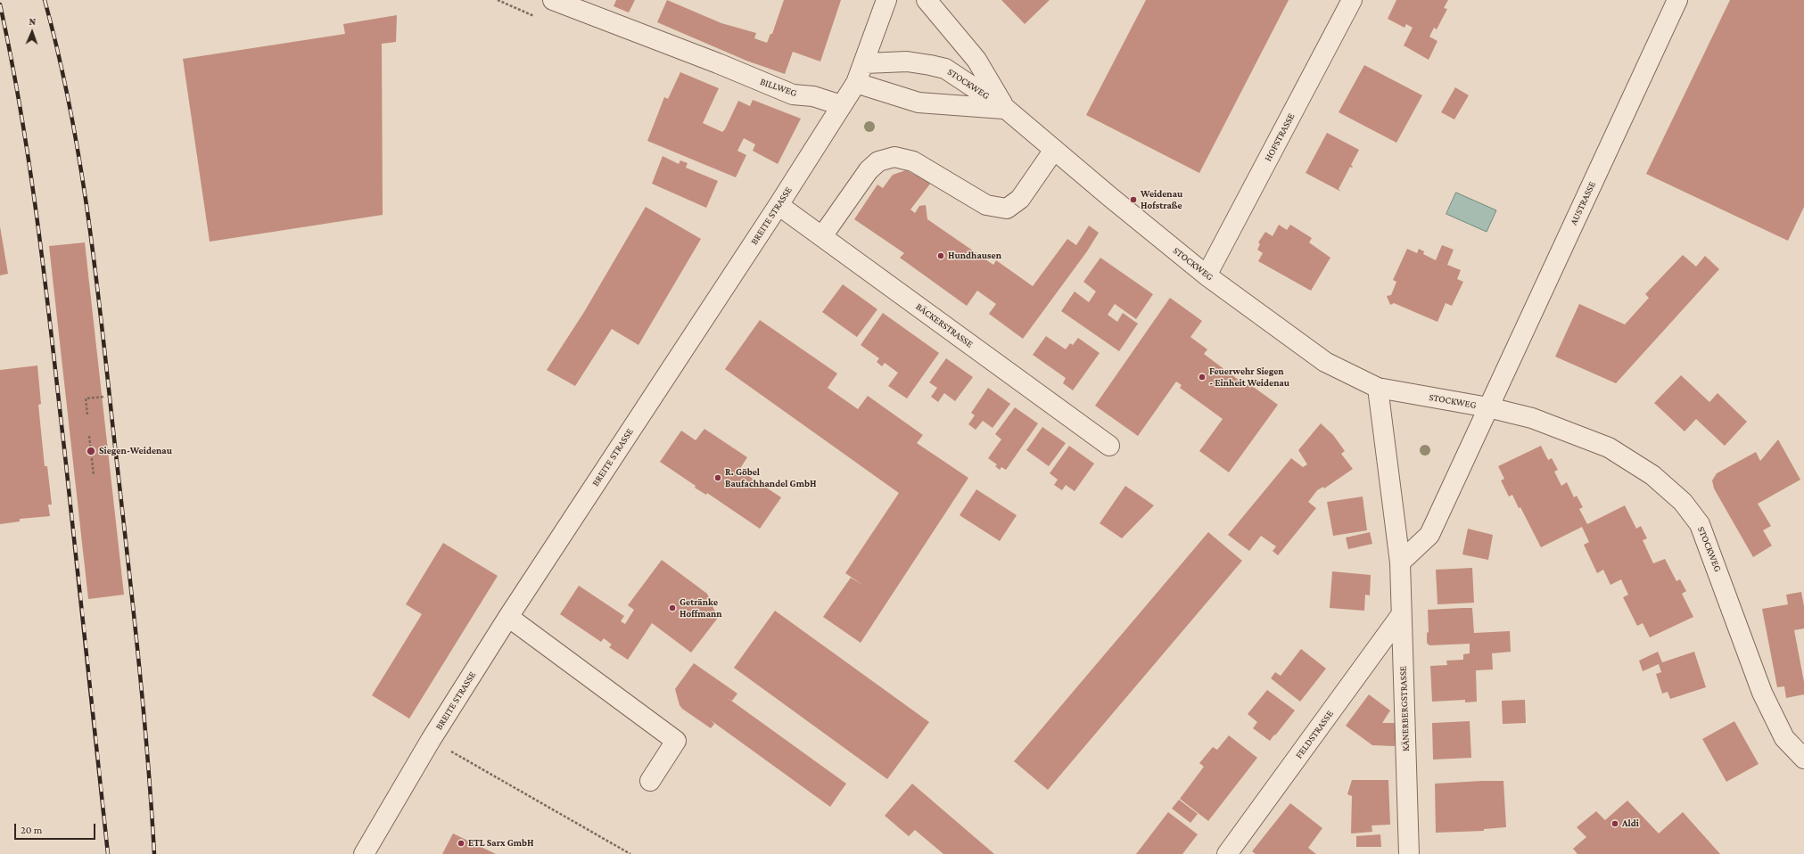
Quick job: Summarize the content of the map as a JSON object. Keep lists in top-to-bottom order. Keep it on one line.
{"streets":{"street":["STOCKWEG","BILLWEG","HOFSTRASSE","AUSTRASSE","BREITE STRASSE","BÄCKERSTRASSE","KÄNERBERGSTRASSE","FELDSTRASSE"]},"crossings":[["STOCKWEG","HOFSTRASSE"],["STOCKWEG","AUSTRASSE"],["STOCKWEG","BREITE STRASSE"],["STOCKWEG","KÄNERBERGSTRASSE"],["BILLWEG","BREITE STRASSE"],["BREITE STRASSE","BÄCKERSTRASSE"],["KÄNERBERGSTRASSE","FELDSTRASSE"]],"places":["Weidenau Hofstraße","Hundhausen","Feuerwehr Siegen - Einheit Weidenau","Siegen-Weidenau","R. Göbel Baufachhandel GmbH","Getränke Hoffmann","Aldi","ETL Sarx GmbH"],"scale_bar":"20 m","north":"top"}
